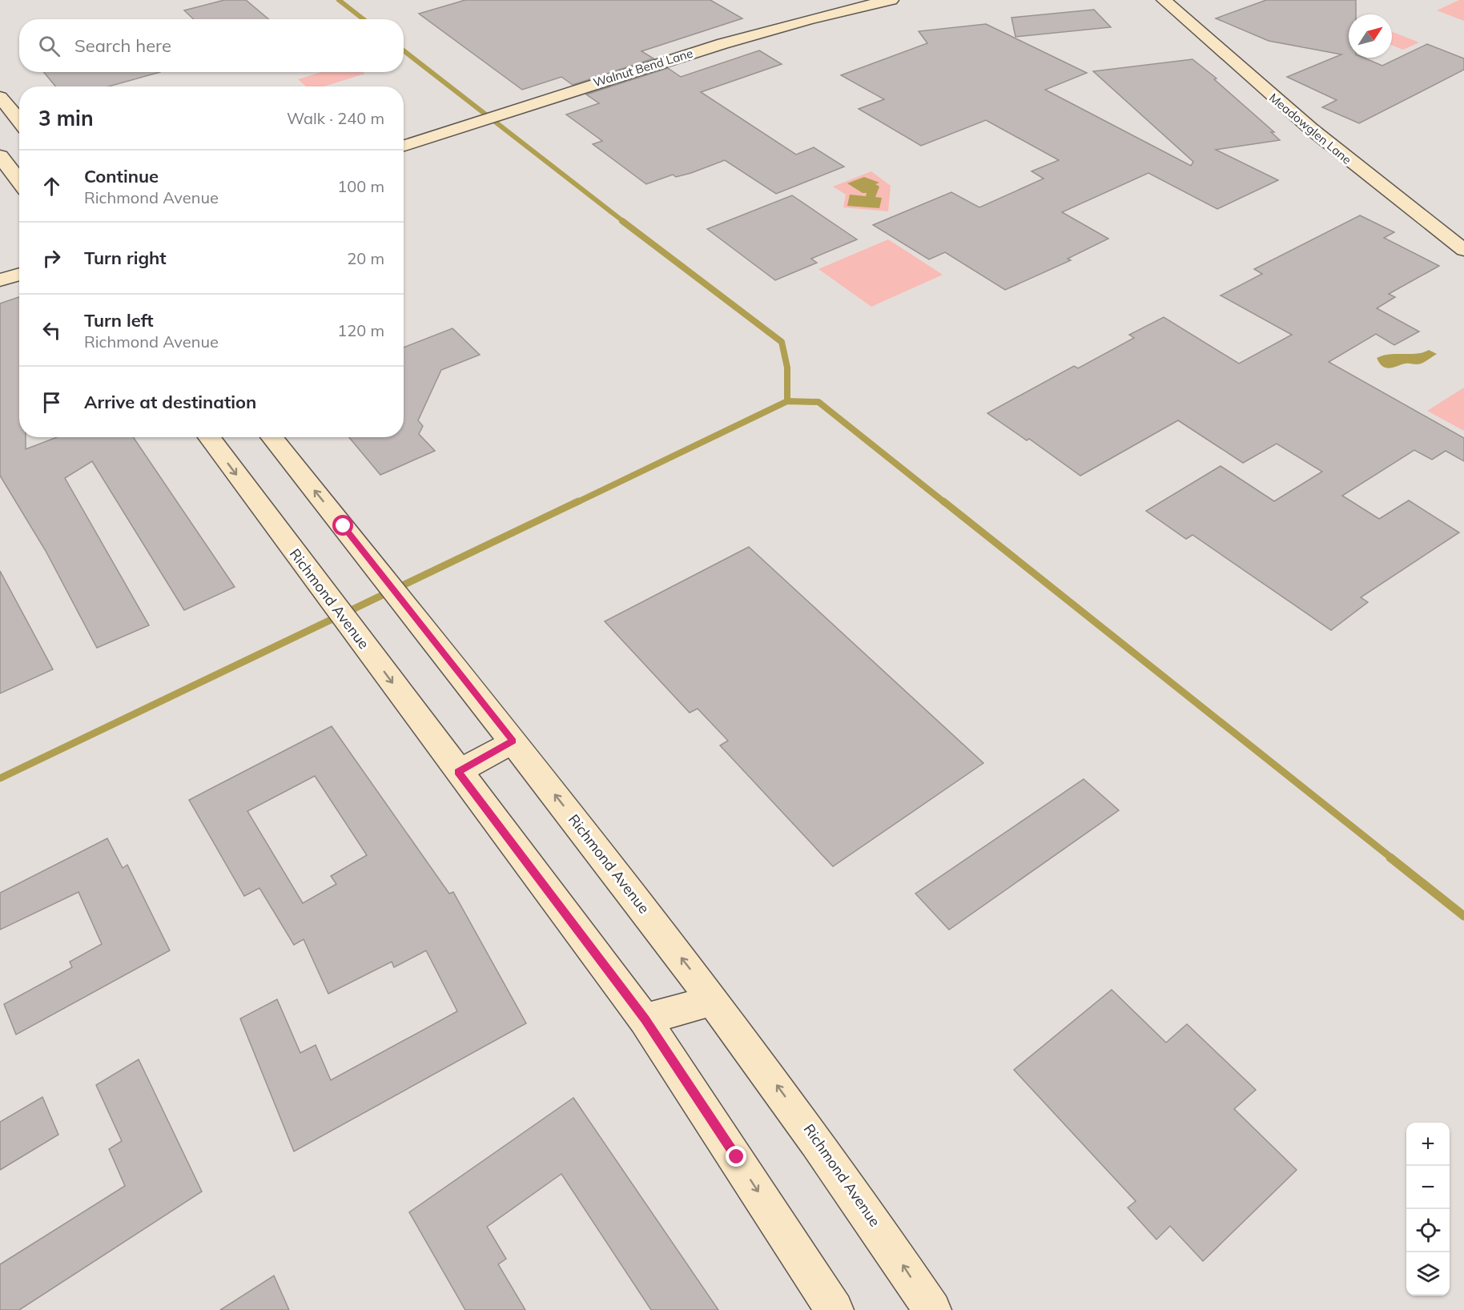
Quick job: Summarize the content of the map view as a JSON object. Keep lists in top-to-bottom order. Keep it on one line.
{"streets":{"main road":["Walnut Bend Lane","Meadowglen Lane","Richmond Avenue"]},"north":"top right","page":{"search":"Search here","heading":["3 min","Walk · 240 m"],"list":[["Continue","Richmond Avenue","100 m"],["Turn right","20 m"],["Turn left","Richmond Avenue","120 m"],"Arrive at destination"],"map_buttons":["+","−"]}}
